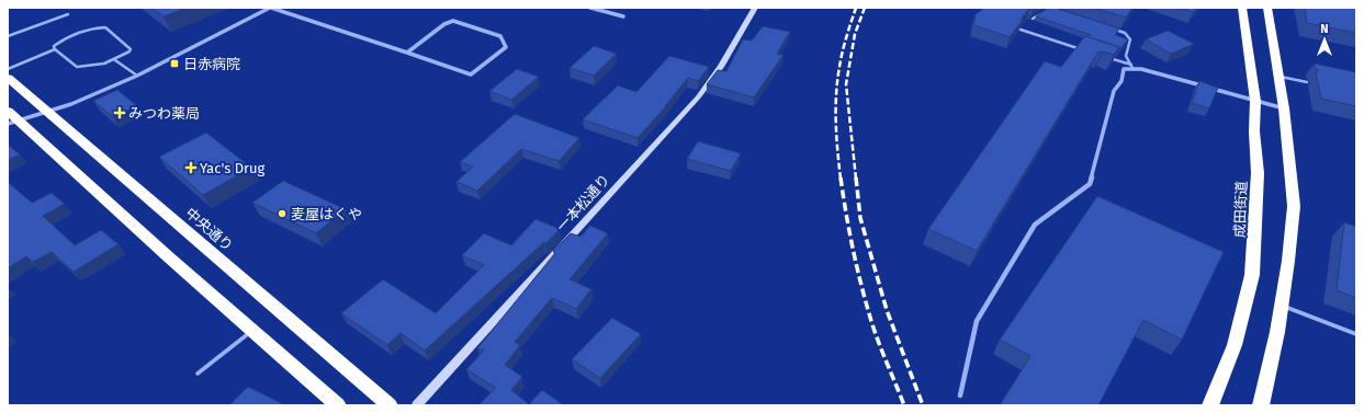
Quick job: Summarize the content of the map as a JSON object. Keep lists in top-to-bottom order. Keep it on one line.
{"streets":{"highway":["成田街道","中央通り"],"street":["一本松通り"]},"places":{"transit":["日赤病院"],"health":["みつわ薬局","Yac's Drug"],"other":["麦屋はくや"]},"north":"top"}
